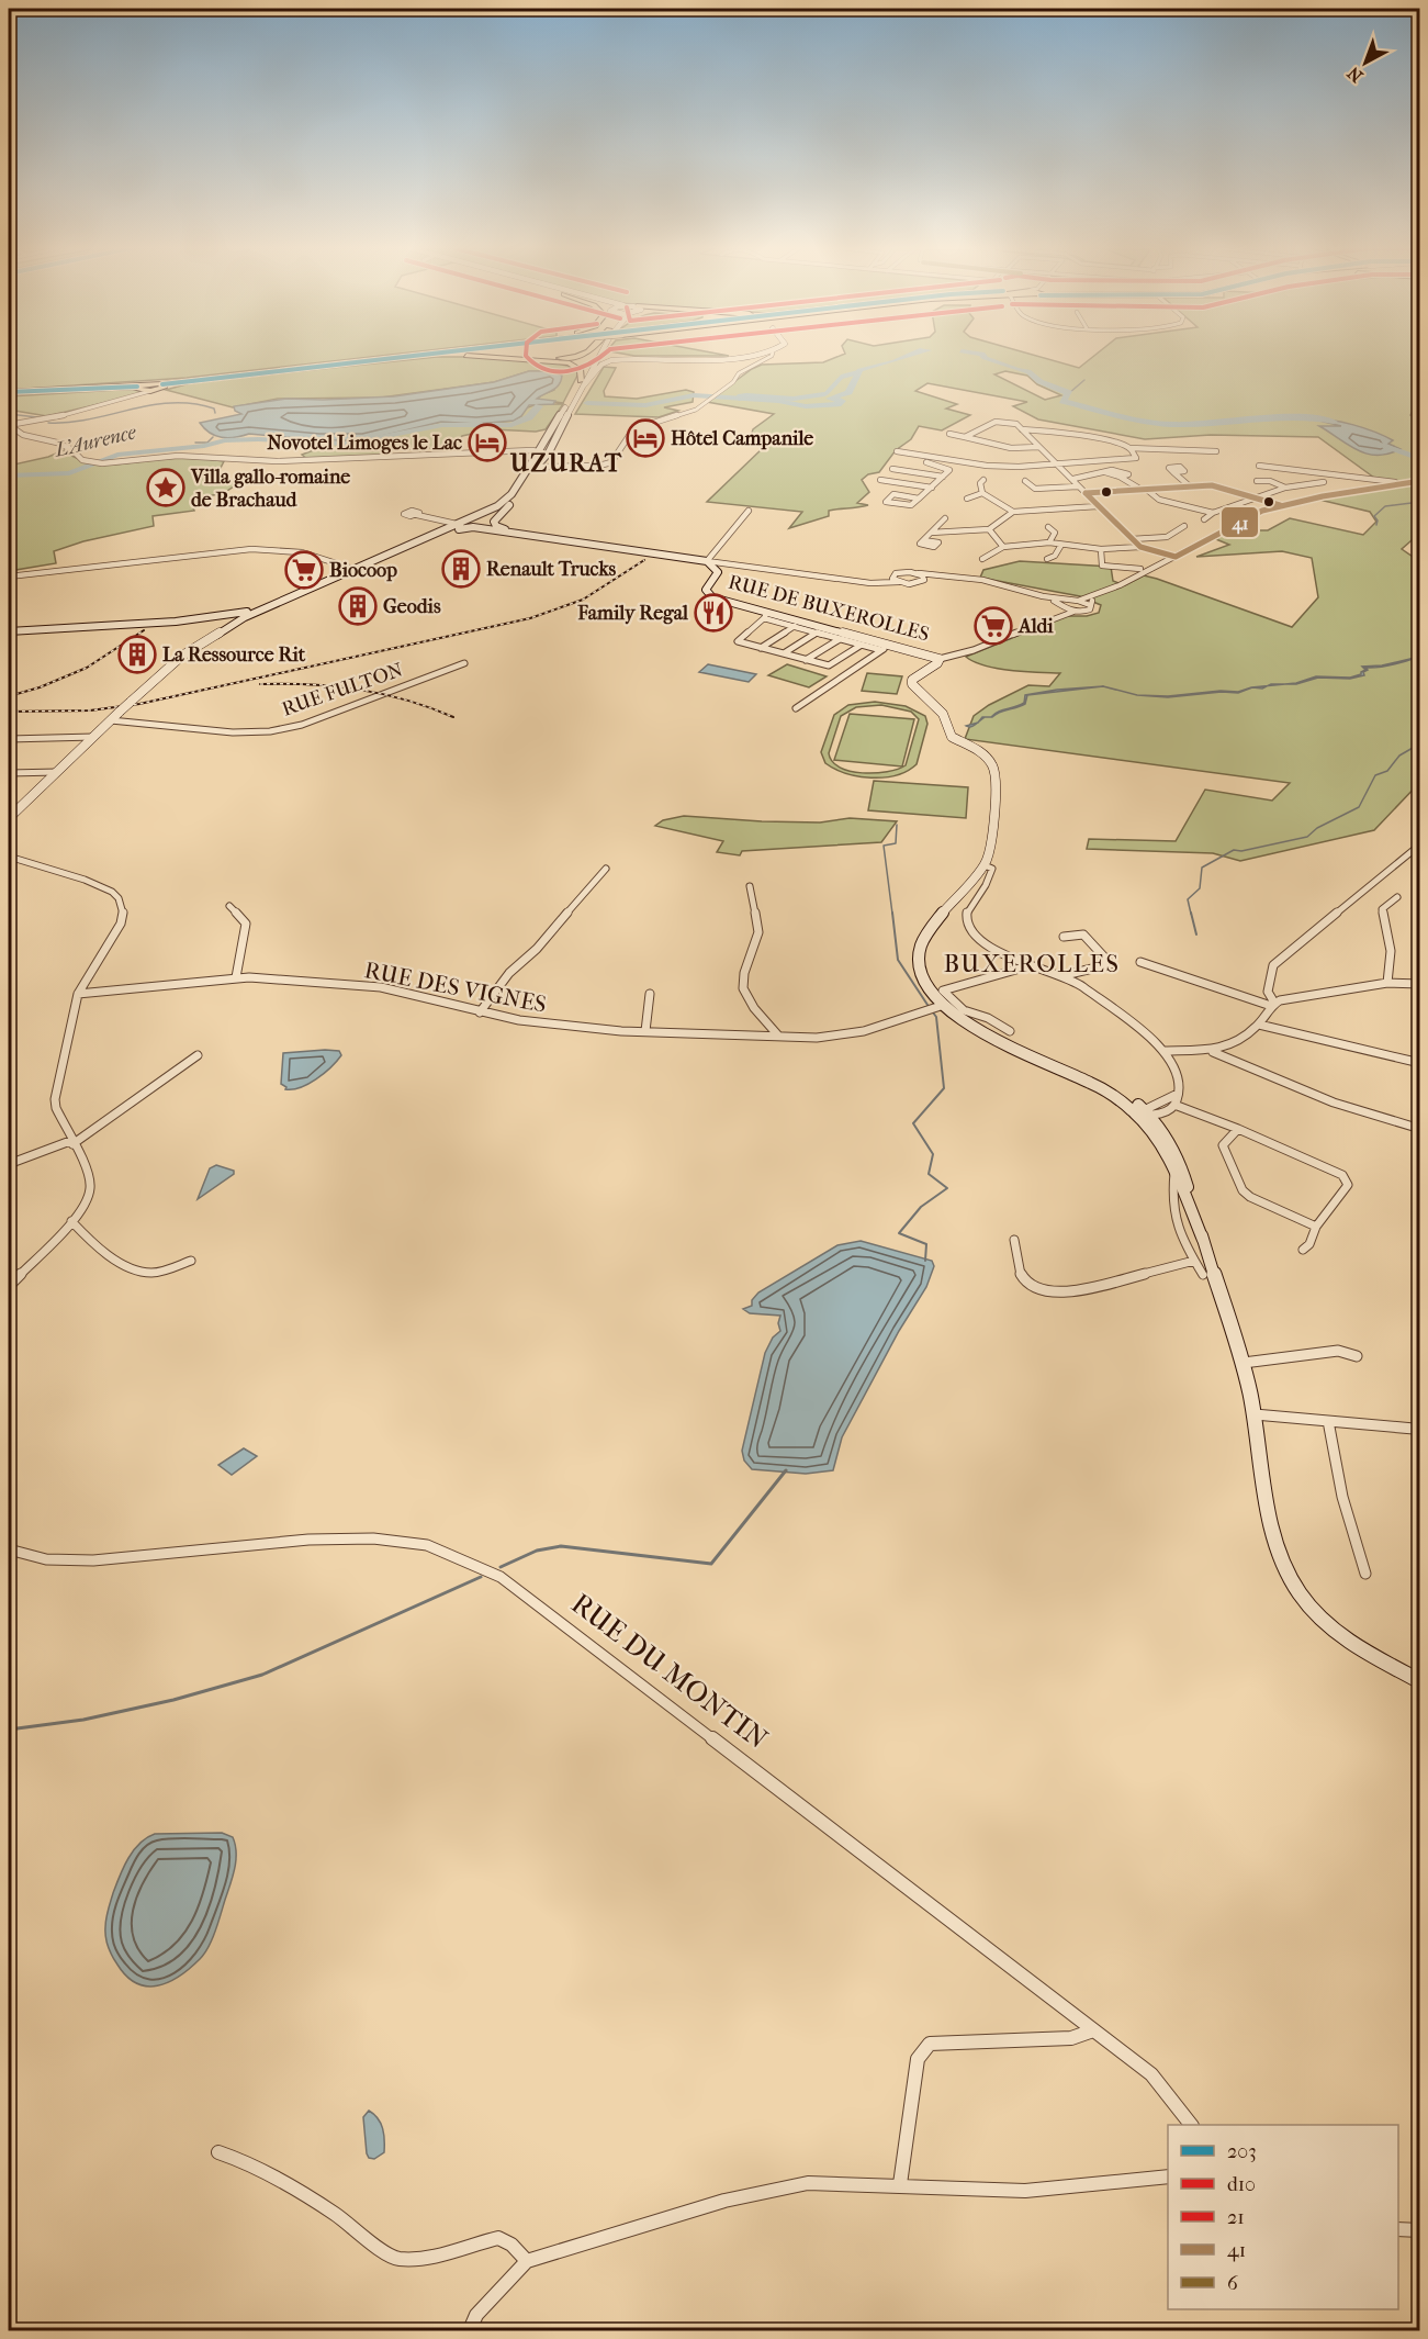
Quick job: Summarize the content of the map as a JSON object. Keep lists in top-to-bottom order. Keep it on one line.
{"streets":{"street":["RUE DE BUXEROLLES","RUE FULTON","RUE DES VIGNES","RUE DU MONTIN"]},"crossings":[["RUE DE BUXEROLLES","RUE DES VIGNES"]],"districts":["UZURAT","BUXEROLLES"],"water":["L'Aurence"],"places":{"hotel":["Hôtel Campanile","Novotel Limoges le Lac"],"place":["Villa gallo-romaine de Brachaud"],"building":["Renault Trucks","Geodis","La Ressource Rit"],"supermarket":["Biocoop","Aldi"],"restaurant":["Family Regal"]},"lines":["transit line 203","transit line 21","transit line 41"],"legend":["203","d10","21","41","6"],"north":"bottom left"}
